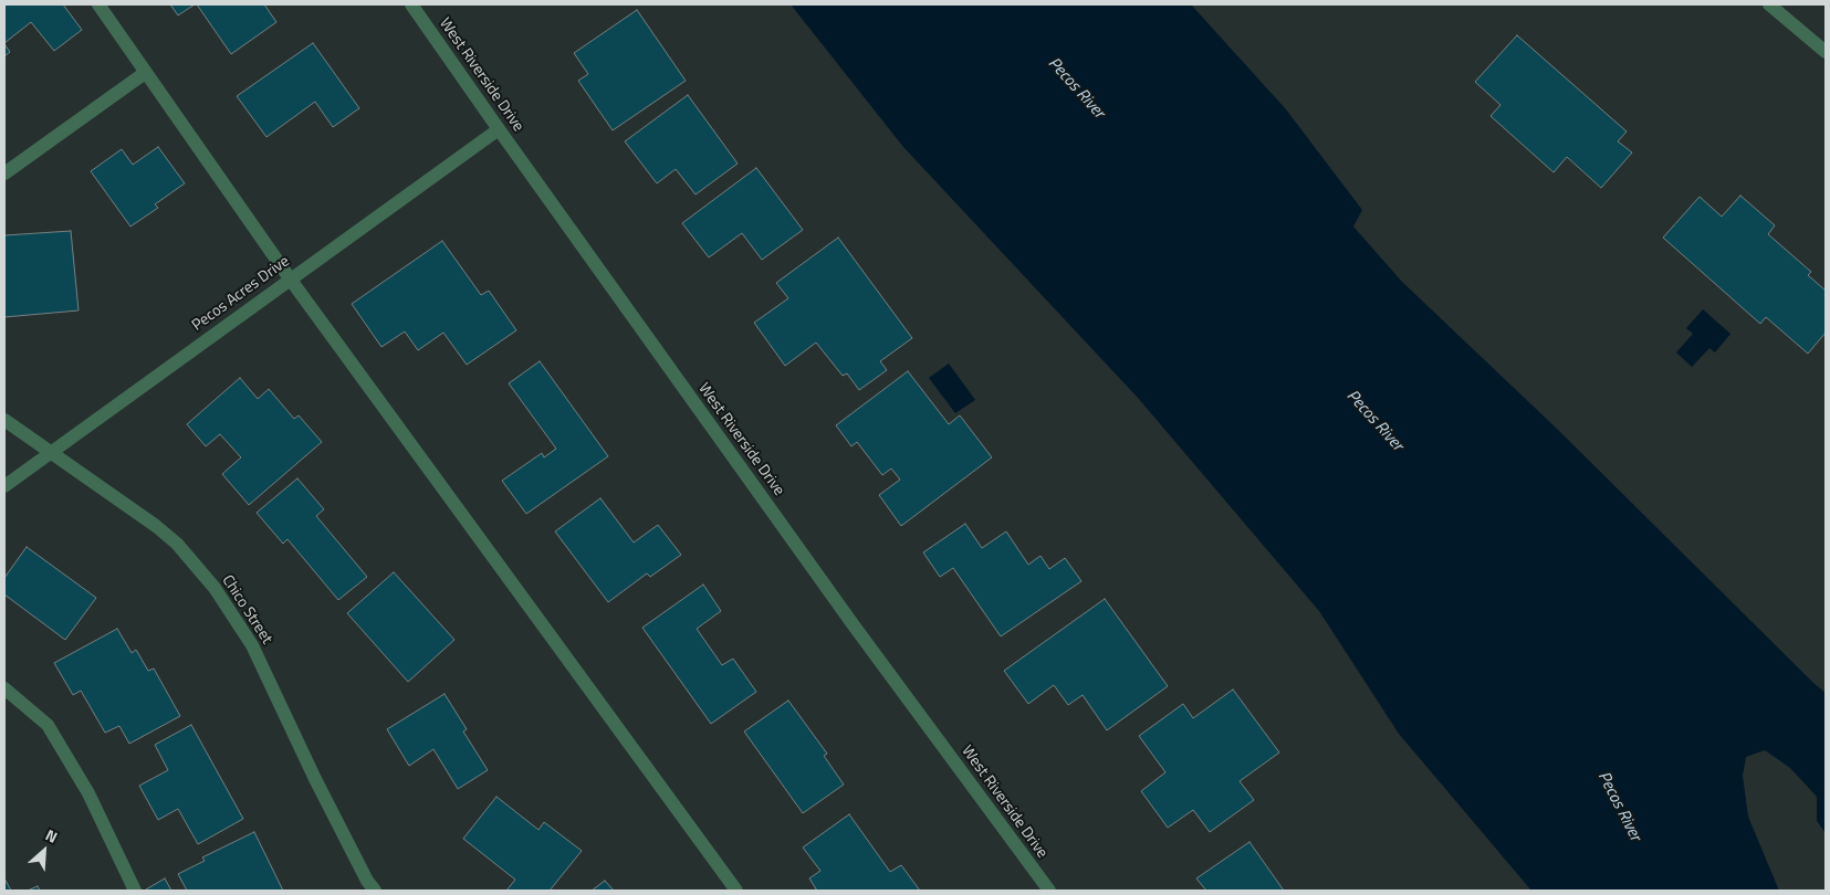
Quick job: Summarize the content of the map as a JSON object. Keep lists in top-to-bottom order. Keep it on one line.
{"streets":{"street":["West Riverside Drive","Pecos Acres Drive","Chico Street"]},"crossings":[["West Riverside Drive","Pecos Acres Drive"],["Pecos Acres Drive","Chico Street"]],"water":["Pecos River"],"north":"top right"}
